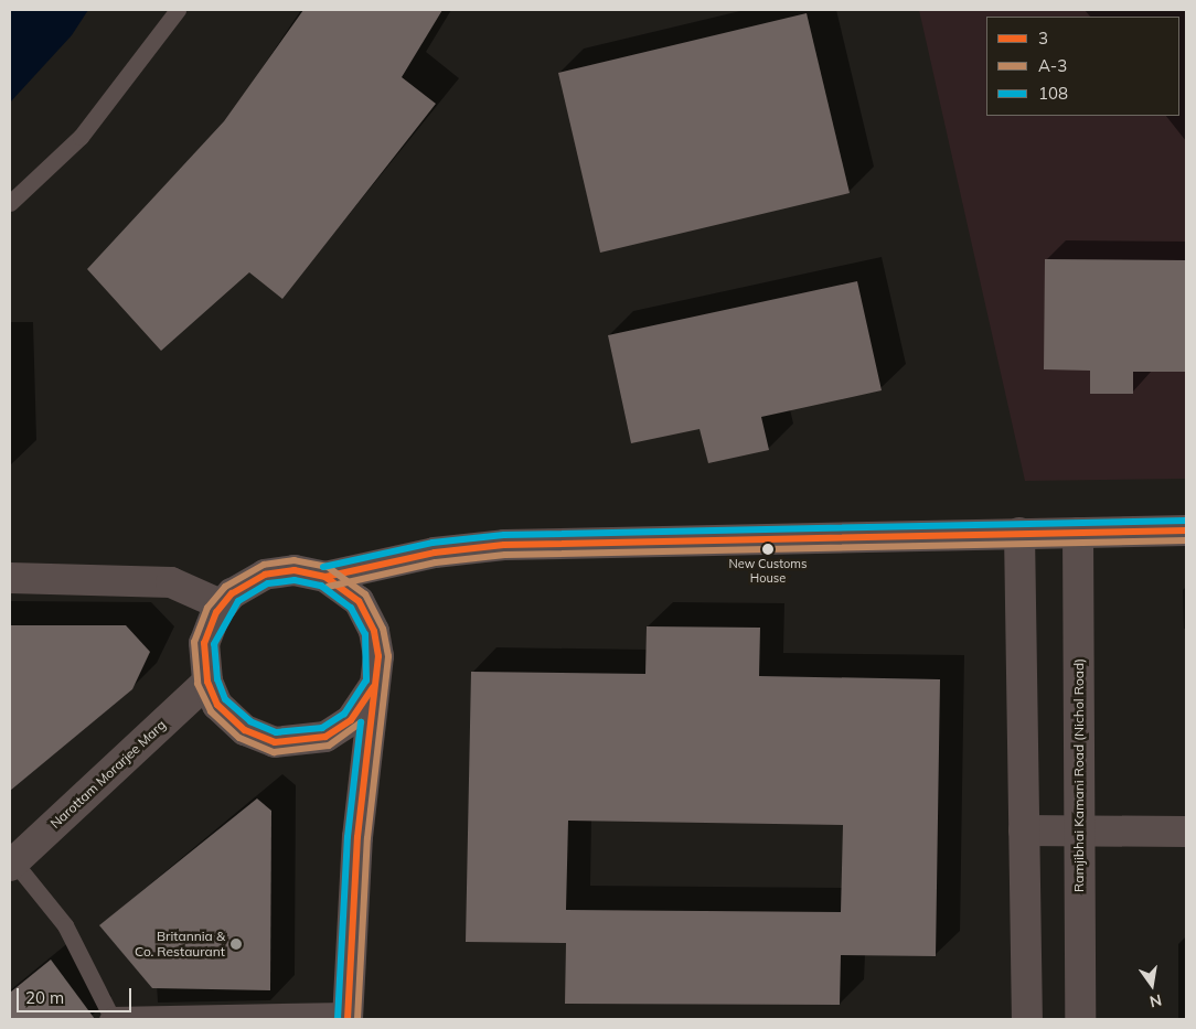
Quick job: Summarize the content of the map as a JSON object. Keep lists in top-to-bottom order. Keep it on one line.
{"streets":{"street":["Narottam Morarjee Marg","Ramjibhai Kamani Road (Nichol Road)"]},"places":["New Customs House","Britannia & Co. Restaurant"],"lines":["transit line 108","transit line 3","transit line A-3"],"legend":["3","A-3","108"],"scale_bar":"20 m","north":"bottom"}
